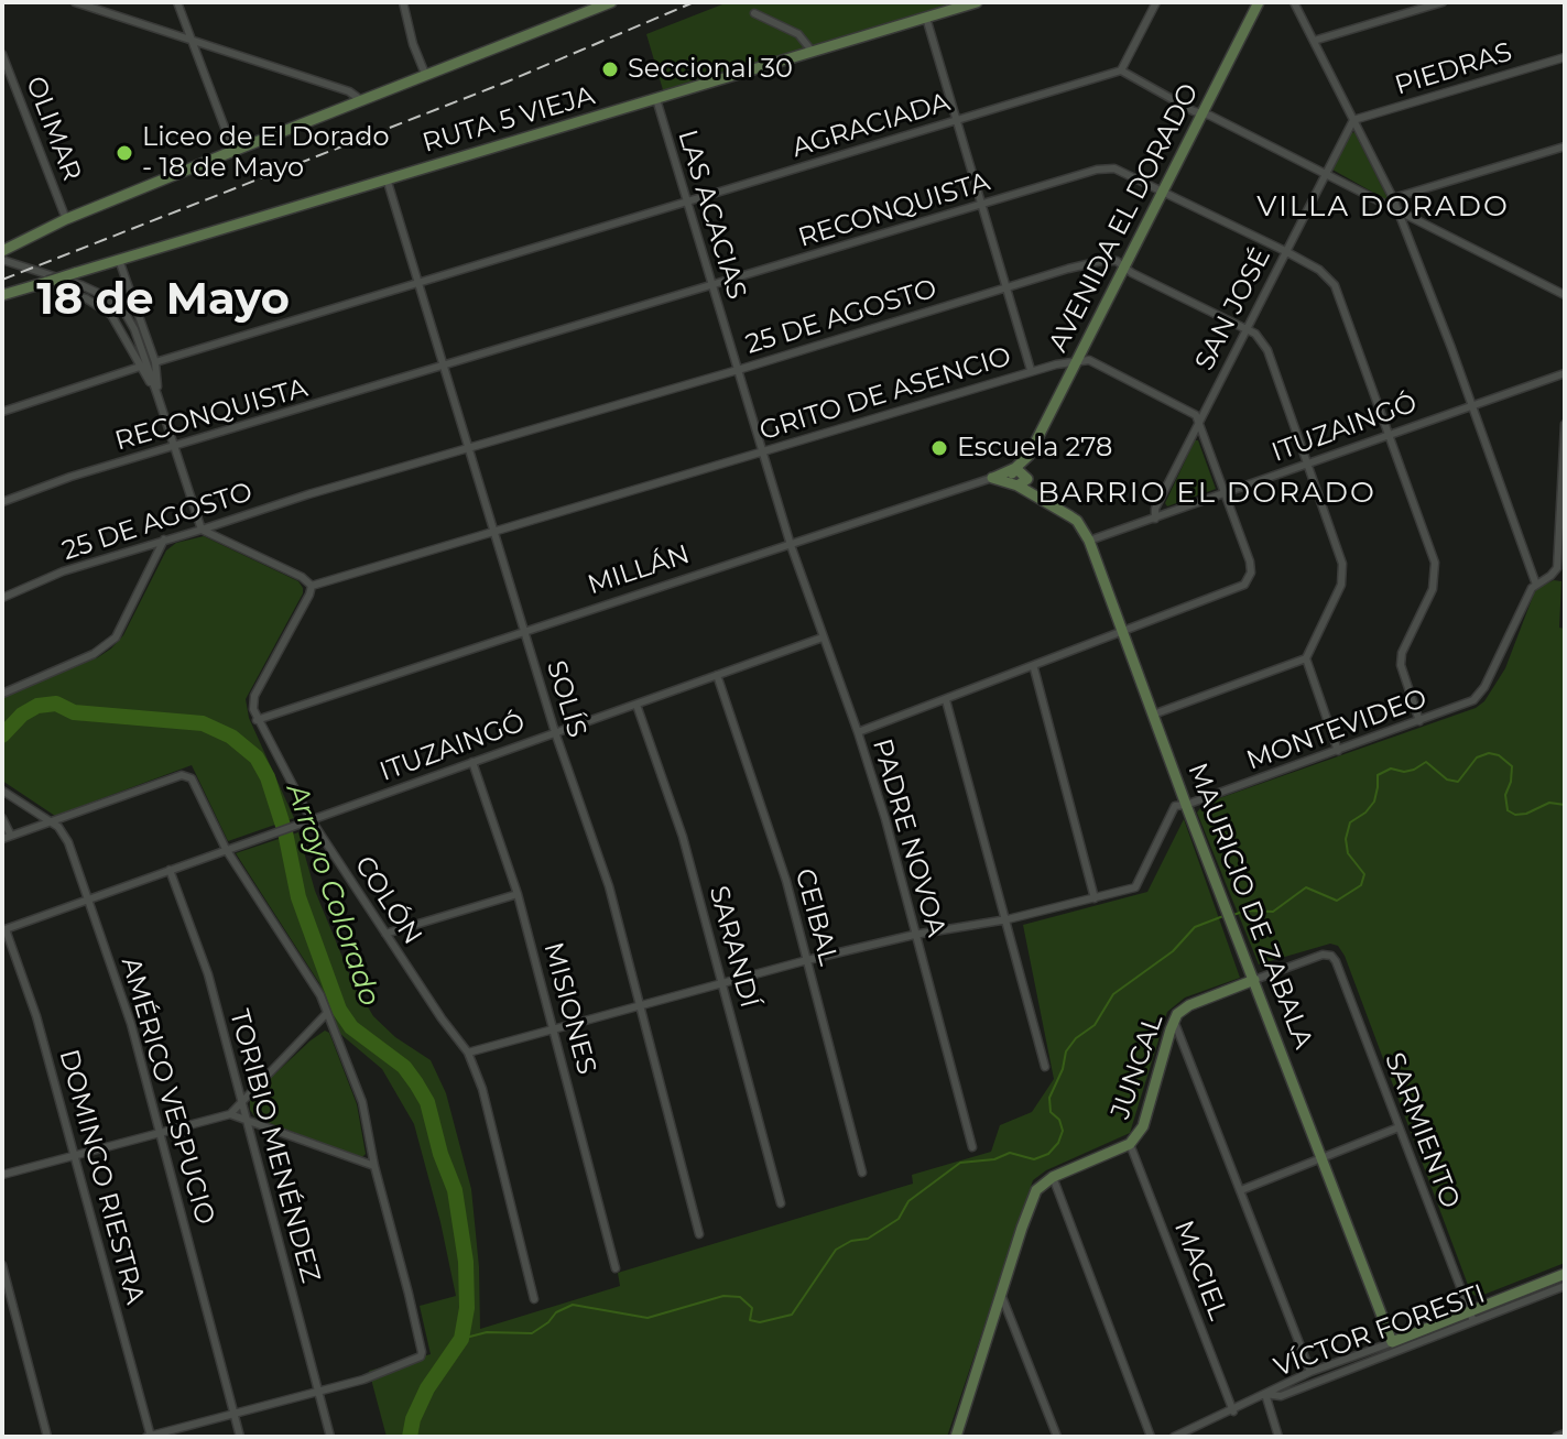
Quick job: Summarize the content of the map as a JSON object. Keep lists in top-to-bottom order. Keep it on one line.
{"streets":{"street":["PIEDRAS","RUTA 5 VIEJA","AGRACIADA","OLIMAR","RECONQUISTA","LAS ACACIAS","AVENIDA EL DORADO","SAN JOSÉ","25 DE AGOSTO","GRITO DE ASENCIO","ITUZAINGÓ","MILLÁN","SOLÍS","MONTEVIDEO","PADRE NOVOA","COLÓN","MAURICIO DE ZABALA","CEIBAL","SARANDÍ","MISIONES","JUNCAL","AMÉRICO VESPUCIO","SARMIENTO","TORIBIO MENÉNDEZ","DOMINGO RIESTRA","MACIEL","VÍCTOR FORESTI"]},"crossings":[["PIEDRAS","SAN JOSÉ"],["RUTA 5 VIEJA","LAS ACACIAS"],["RUTA 5 VIEJA","SOLÍS"],["AGRACIADA","LAS ACACIAS"],["AGRACIADA","SOLÍS"],["RECONQUISTA","LAS ACACIAS"],["RECONQUISTA","AVENIDA EL DORADO"],["RECONQUISTA","SAN JOSÉ"],["RECONQUISTA","ITUZAINGÓ"],["RECONQUISTA","SOLÍS"],["RECONQUISTA","MONTEVIDEO"],["LAS ACACIAS","25 DE AGOSTO"],["LAS ACACIAS","GRITO DE ASENCIO"],["LAS ACACIAS","MILLÁN"],["LAS ACACIAS","PADRE NOVOA"],["AVENIDA EL DORADO","25 DE AGOSTO"],["AVENIDA EL DORADO","GRITO DE ASENCIO"],["AVENIDA EL DORADO","MILLÁN"],["SAN JOSÉ","25 DE AGOSTO"],["SAN JOSÉ","ITUZAINGÓ"],["25 DE AGOSTO","ITUZAINGÓ"],["25 DE AGOSTO","SOLÍS"],["GRITO DE ASENCIO","SOLÍS"],["ITUZAINGÓ","SOLÍS"],["ITUZAINGÓ","PADRE NOVOA"],["ITUZAINGÓ","COLÓN"],["ITUZAINGÓ","MAURICIO DE ZABALA"],["ITUZAINGÓ","CEIBAL"],["ITUZAINGÓ","SARANDÍ"],["ITUZAINGÓ","MISIONES"],["ITUZAINGÓ","AMÉRICO VESPUCIO"],["ITUZAINGÓ","TORIBIO MENÉNDEZ"],["ITUZAINGÓ","DOMINGO RIESTRA"],["MILLÁN","SOLÍS"],["MILLÁN","PADRE NOVOA"],["MILLÁN","COLÓN"],["MILLÁN","MAURICIO DE ZABALA"],["SOLÍS","MONTEVIDEO"],["MONTEVIDEO","PADRE NOVOA"],["MONTEVIDEO","COLÓN"],["MONTEVIDEO","MAURICIO DE ZABALA"],["MONTEVIDEO","CEIBAL"],["MONTEVIDEO","SARANDÍ"],["MONTEVIDEO","MISIONES"],["MAURICIO DE ZABALA","JUNCAL"],["MAURICIO DE ZABALA","VÍCTOR FORESTI"],["JUNCAL","SARMIENTO"],["JUNCAL","MACIEL"],["SARMIENTO","VÍCTOR FORESTI"]],"districts":["VILLA DORADO","18 de Mayo","BARRIO EL DORADO"],"water":["Arroyo Colorado"],"places":["Seccional 30","Liceo de El Dorado - 18 de Mayo","Escuela 278"]}
